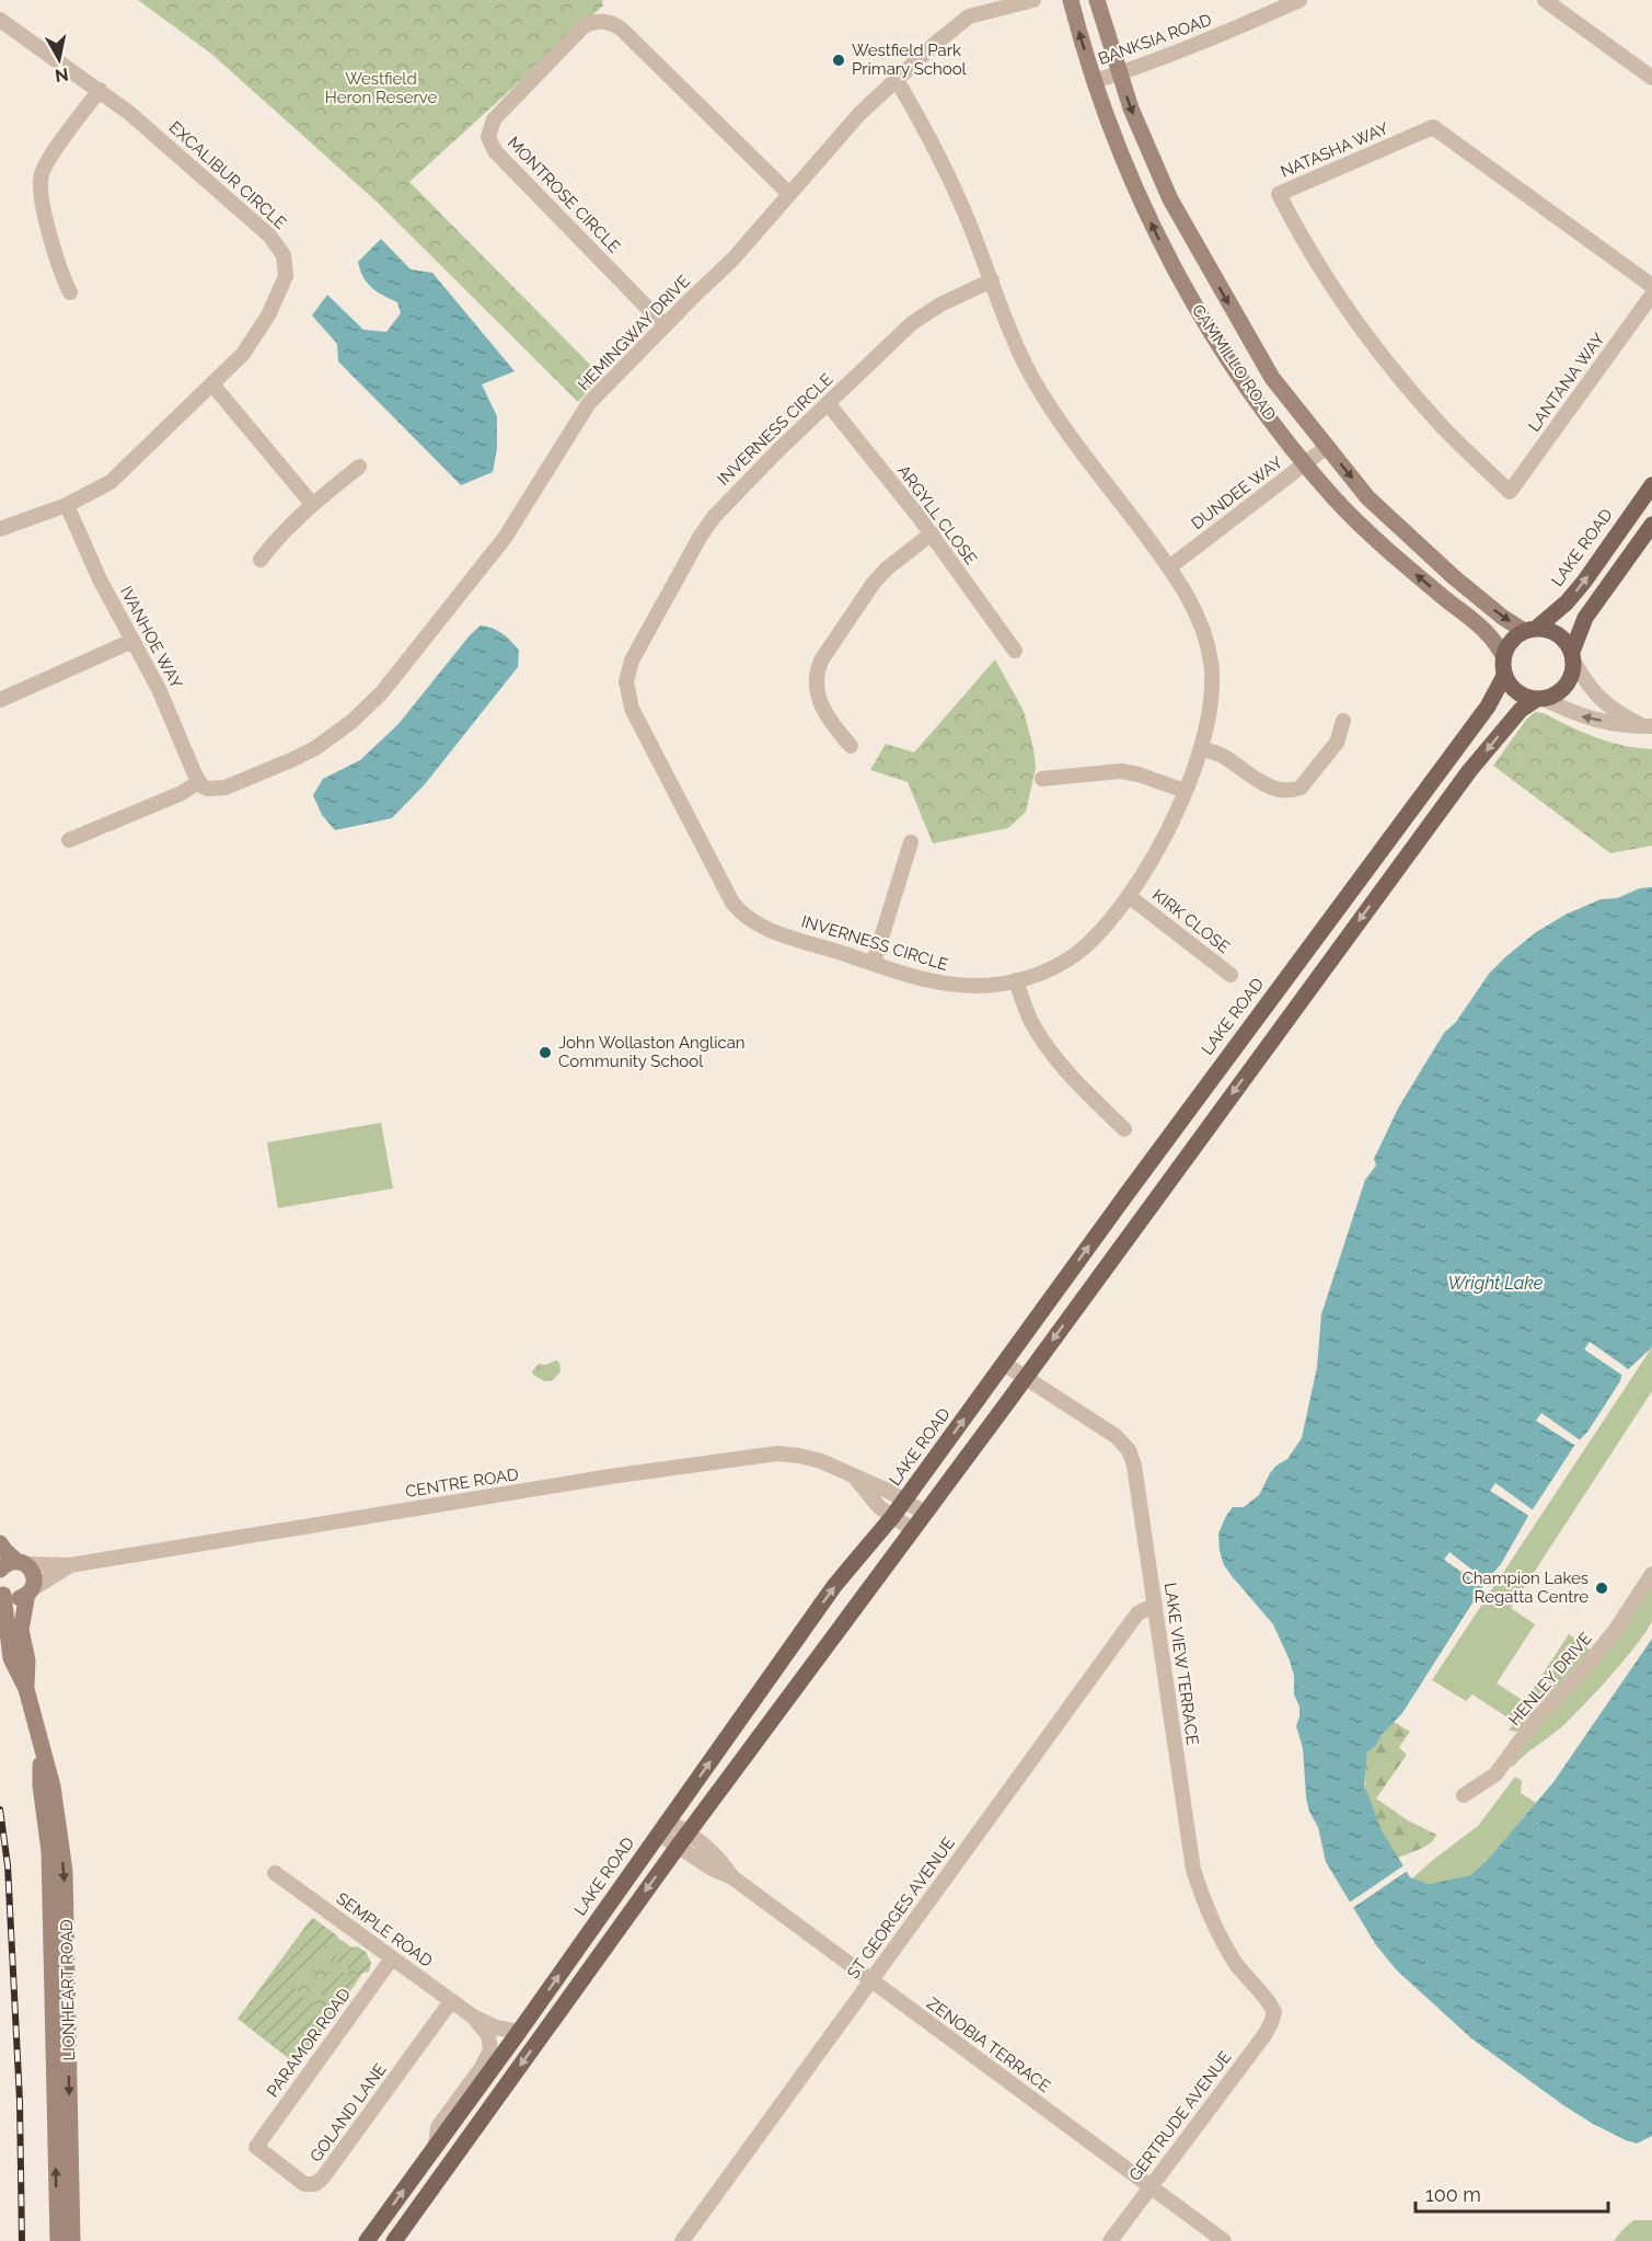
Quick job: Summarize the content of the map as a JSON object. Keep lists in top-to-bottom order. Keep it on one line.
{"streets":{"main road":["CAMMILLO ROAD","LAKE ROAD","LIONHEART ROAD"],"street":["BANKSIA ROAD","NATASHA WAY","EXCALIBUR CIRCLE","MONTROSE CIRCLE","HEMINGWAY DRIVE","LANTANA WAY","INVERNESS CIRCLE","DUNDEE WAY","ARGYLL CLOSE","IVANHOE WAY","KIRK CLOSE","CENTRE ROAD","LAKE VIEW TERRACE","HENLEY DRIVE","ST GEORGES AVENUE","SEMPLE ROAD","PARAMOR ROAD","ZENOBIA TERRACE","GOLAND LANE","GERTRUDE AVENUE"]},"crossings":[["BANKSIA ROAD","CAMMILLO ROAD"],["NATASHA WAY","LANTANA WAY"],["EXCALIBUR CIRCLE","IVANHOE WAY"],["MONTROSE CIRCLE","HEMINGWAY DRIVE"],["HEMINGWAY DRIVE","INVERNESS CIRCLE"],["HEMINGWAY DRIVE","IVANHOE WAY"],["CAMMILLO ROAD","DUNDEE WAY"],["CAMMILLO ROAD","LAKE ROAD"],["INVERNESS CIRCLE","DUNDEE WAY"],["INVERNESS CIRCLE","ARGYLL CLOSE"],["INVERNESS CIRCLE","KIRK CLOSE"],["LAKE ROAD","CENTRE ROAD"],["LAKE ROAD","LAKE VIEW TERRACE"],["LAKE ROAD","SEMPLE ROAD"],["LAKE ROAD","ZENOBIA TERRACE"],["CENTRE ROAD","LIONHEART ROAD"],["LAKE VIEW TERRACE","ST GEORGES AVENUE"],["LAKE VIEW TERRACE","GERTRUDE AVENUE"],["ST GEORGES AVENUE","ZENOBIA TERRACE"],["SEMPLE ROAD","PARAMOR ROAD"],["SEMPLE ROAD","GOLAND LANE"],["PARAMOR ROAD","GOLAND LANE"],["ZENOBIA TERRACE","GERTRUDE AVENUE"]],"water":["Wright Lake"],"parks":["Westfield Heron Reserve"],"places":["Westfield Park Primary School","John Wollaston Anglican Community School","Champion Lakes Regatta Centre"],"scale_bar":"100 m","north":"bottom"}
